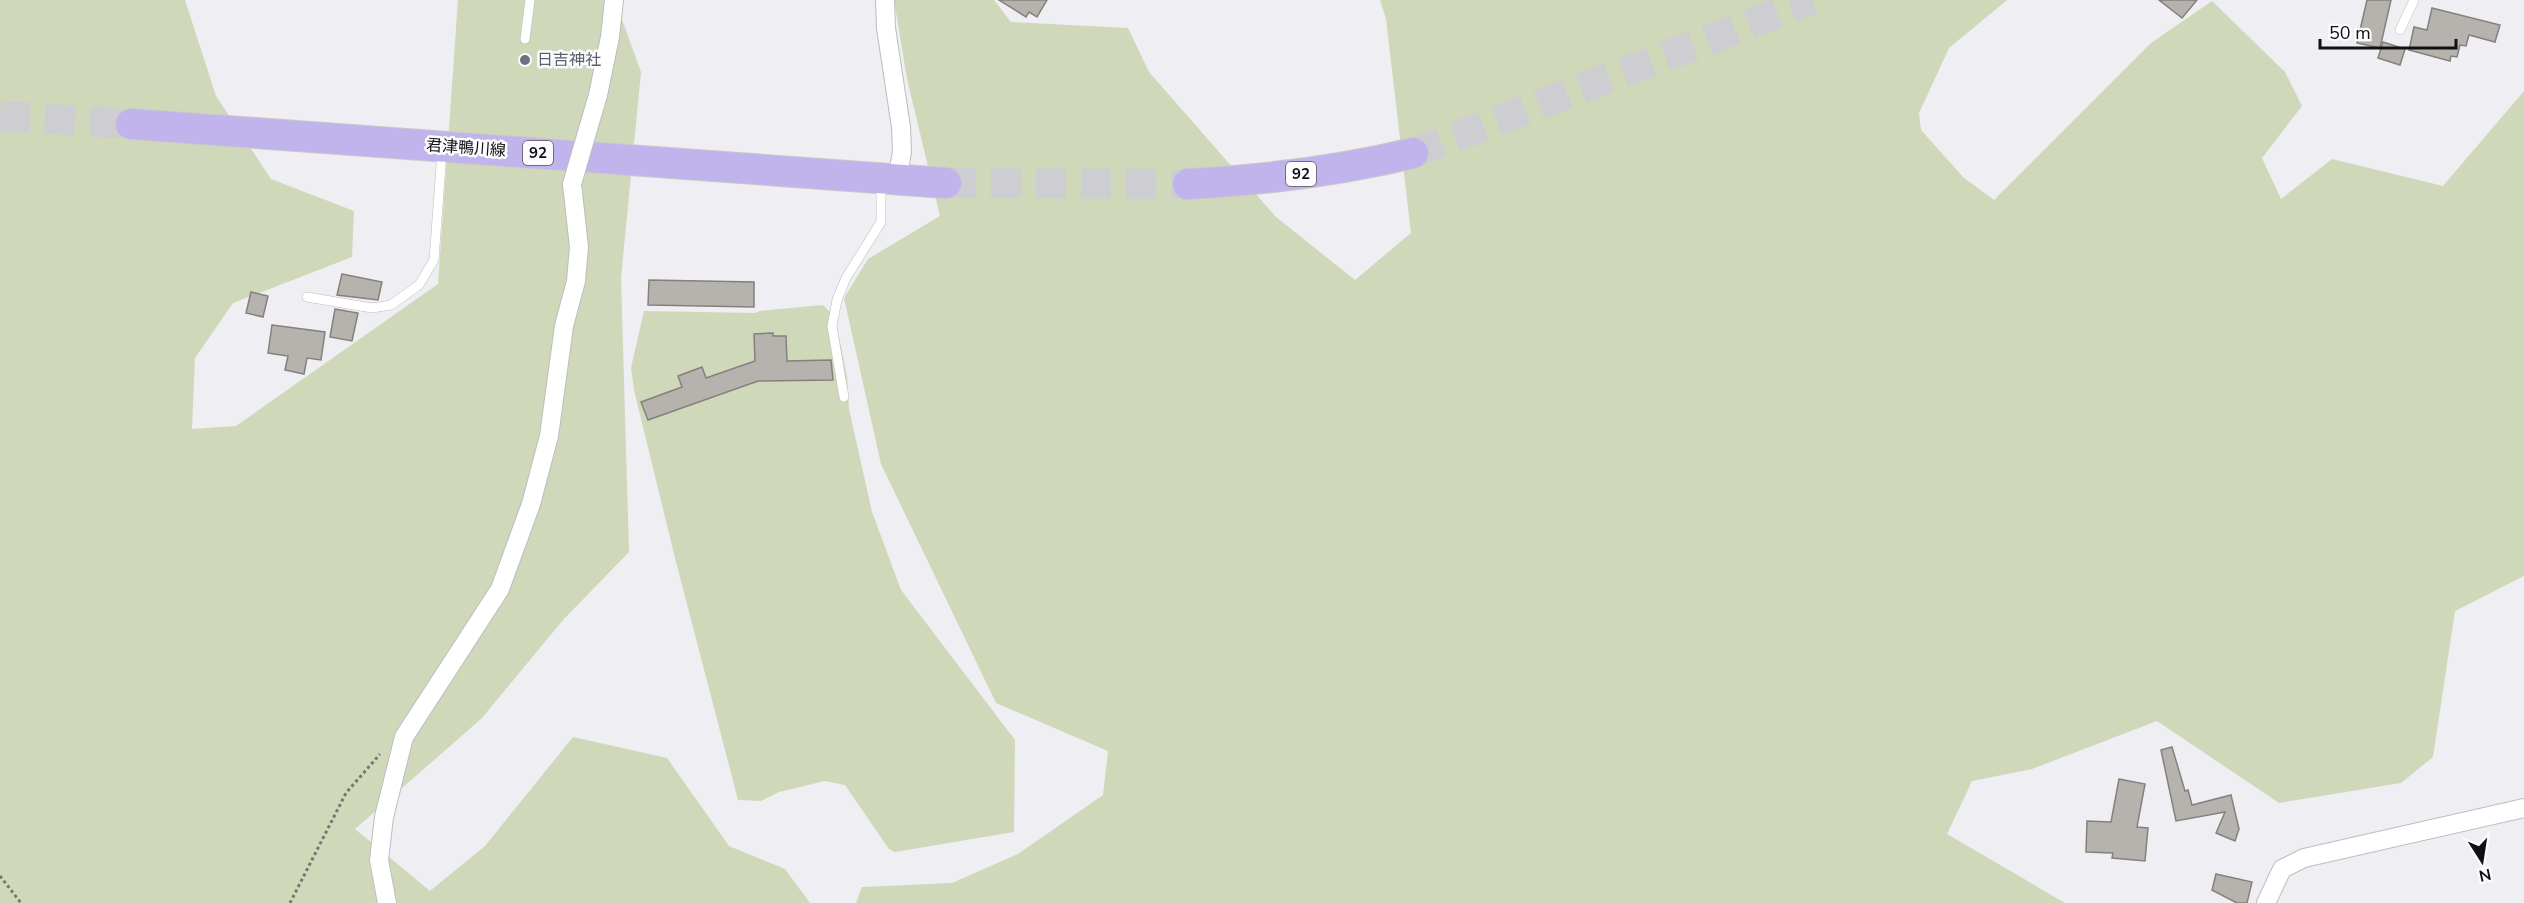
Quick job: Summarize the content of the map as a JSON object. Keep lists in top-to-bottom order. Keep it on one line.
{"streets":{"main road":["君津鴨川線","92"]},"places":["日吉神社"],"scale_bar":"50 m","north":"bottom"}
